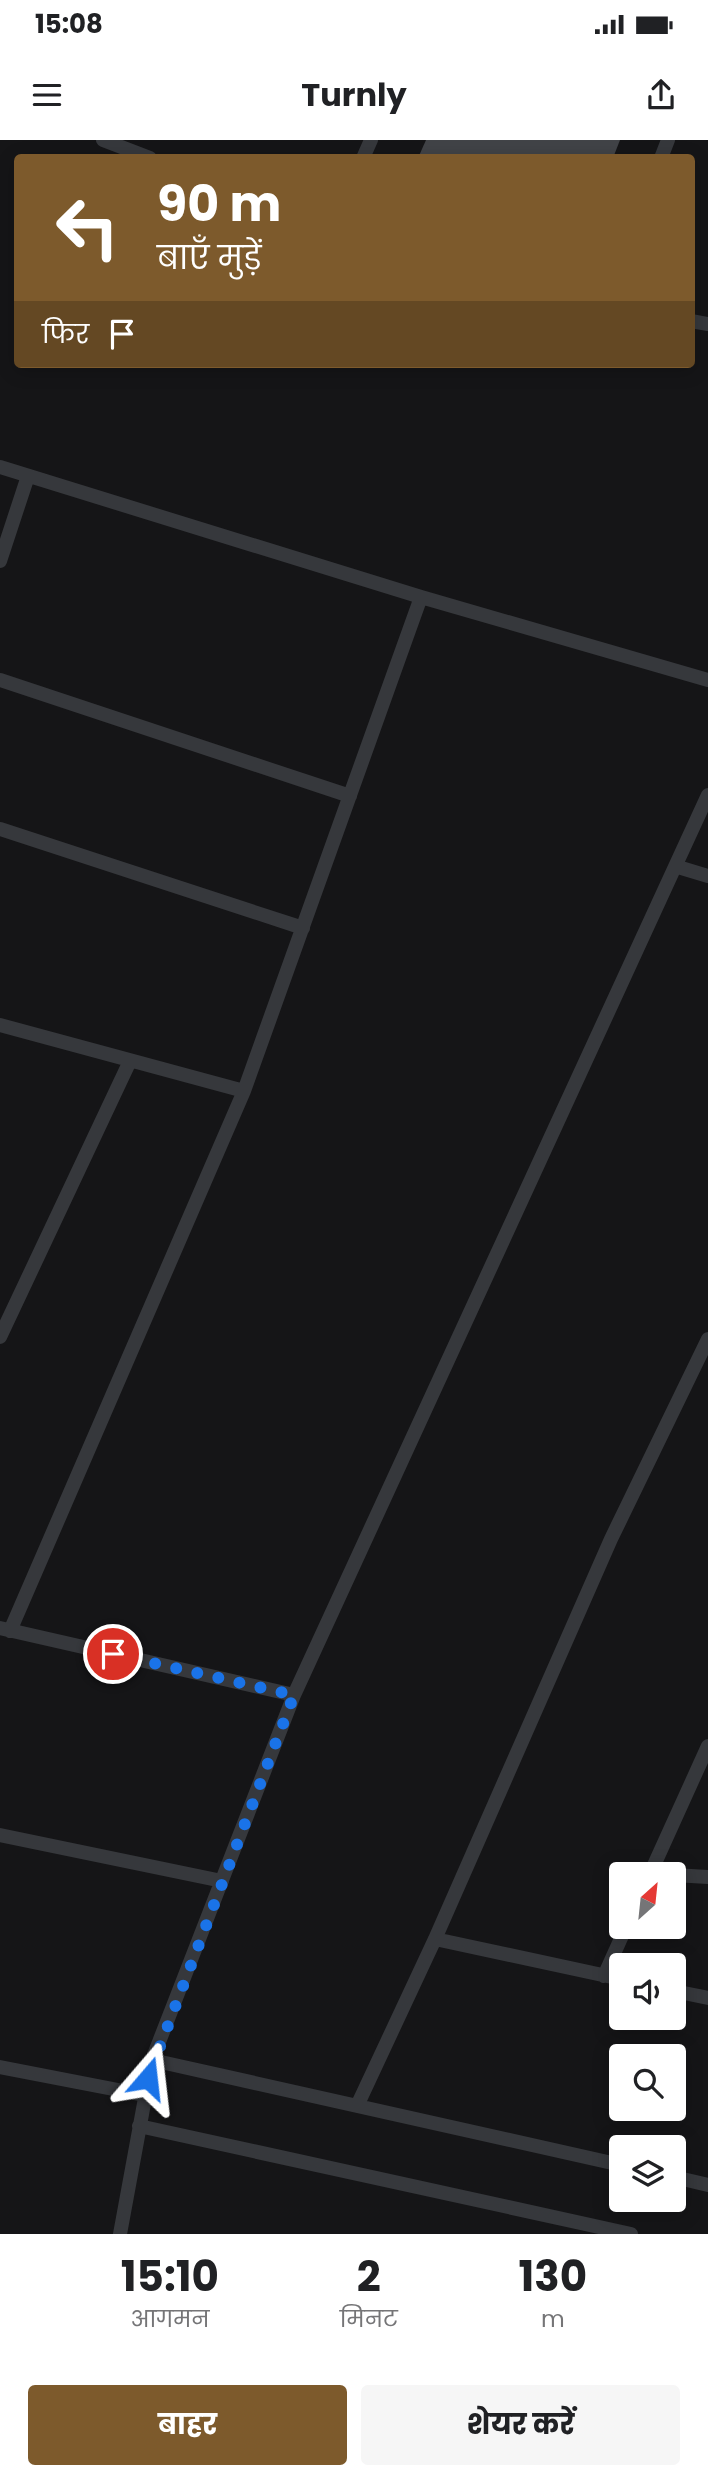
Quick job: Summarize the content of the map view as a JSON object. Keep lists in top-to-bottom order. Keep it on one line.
{"north":"top right","page":{"status":"15:08","header":"Turnly","turn":["90 m","बाएँ मुड़ें"],"then":"फिर","eta":["15:10","आगमन","2","मिनट","130","m"],"buttons":["बाहर","शेयर करें"]}}
